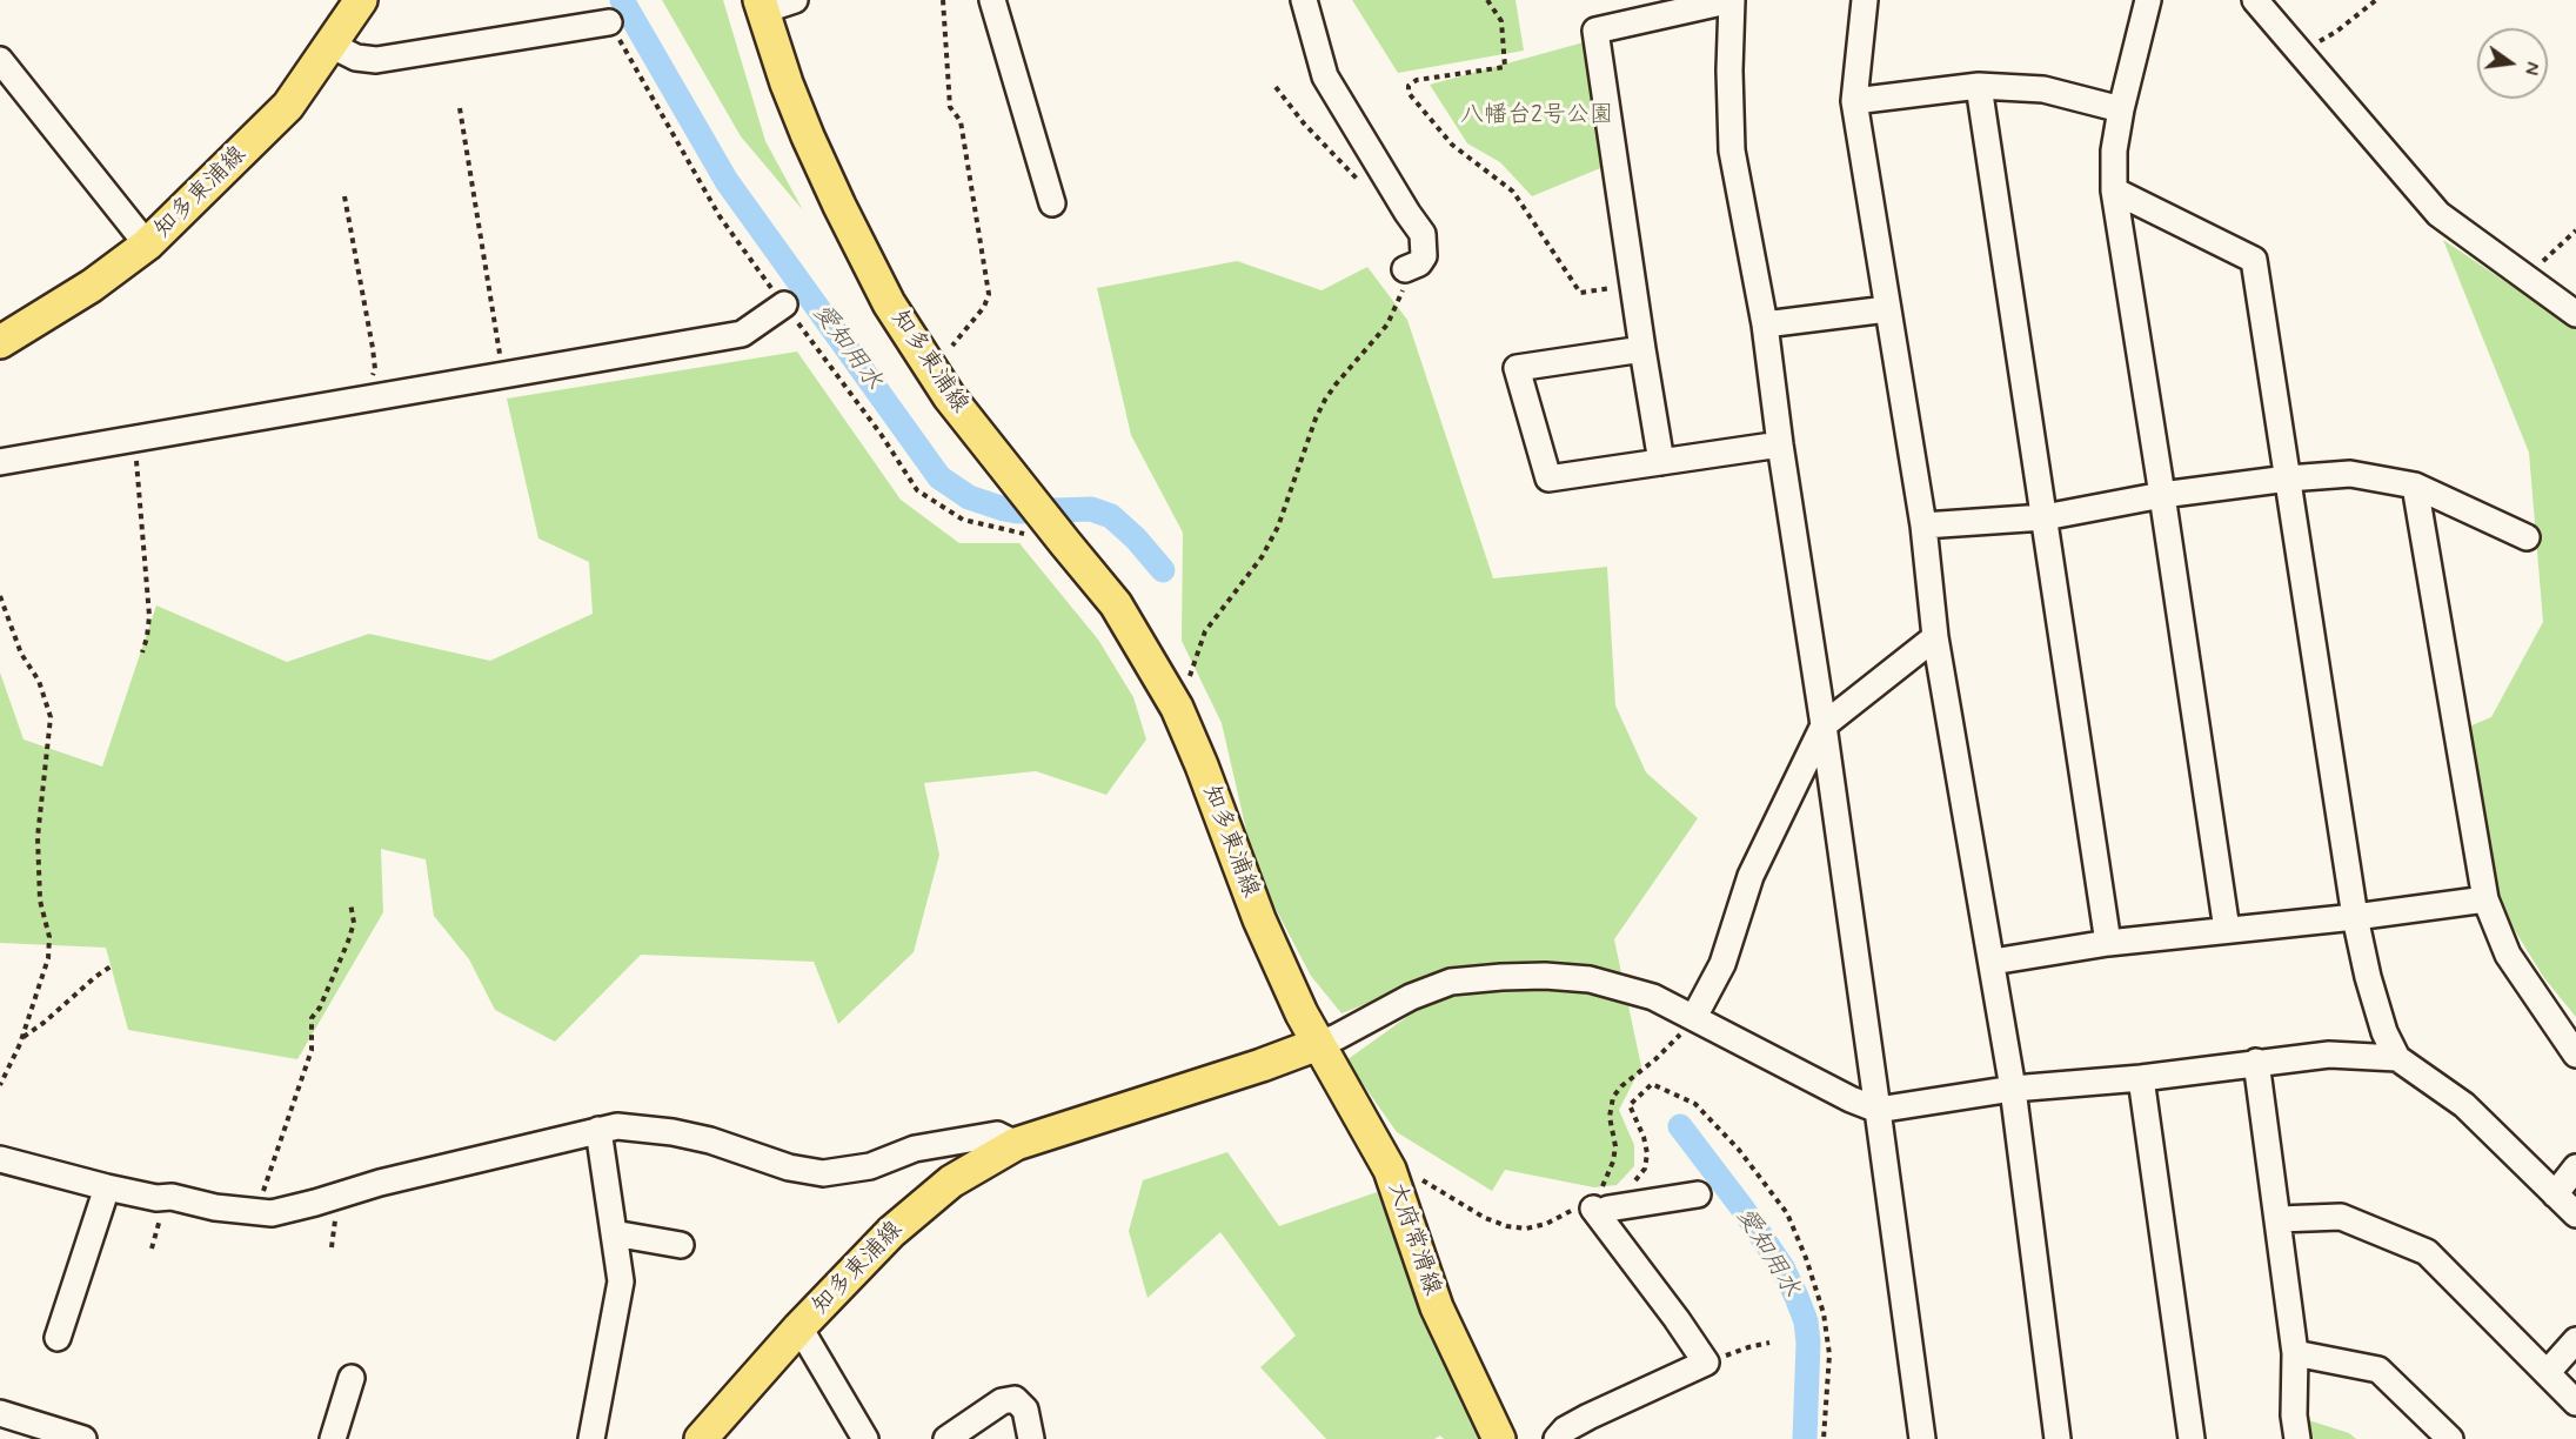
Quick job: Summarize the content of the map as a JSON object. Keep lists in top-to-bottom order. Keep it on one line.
{"streets":{"main road":["知多東浦線","大府常滑線"]},"crossings":[["知多東浦線","大府常滑線"]],"water":["愛知用水"],"parks":["八幡台2号公園"],"north":"right"}
